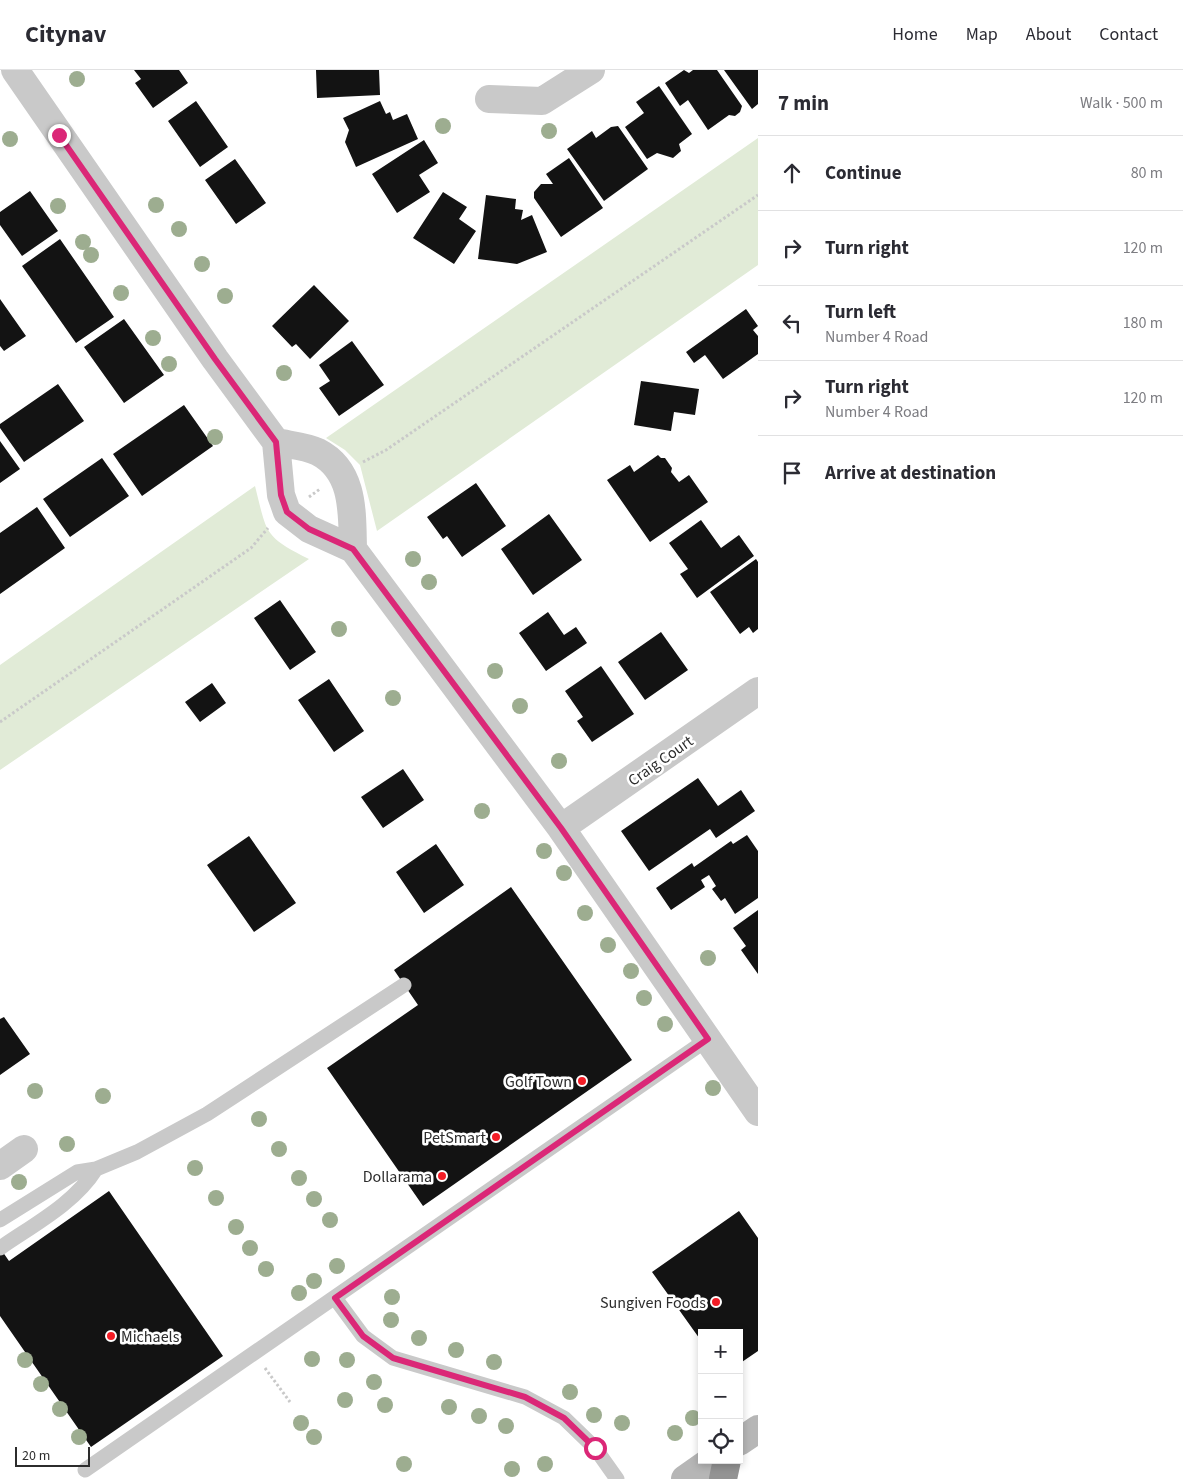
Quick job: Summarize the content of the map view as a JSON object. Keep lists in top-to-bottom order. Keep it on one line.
{"streets":{"street":["Craig Court"]},"places":["Golf Town","PetSmart","Dollarama","Sungiven Foods","Michaels"],"scale_bar":"20 m","page":{"header":"Citynav","nav":["Home","Map","About","Contact"],"heading":["7 min","Walk · 500 m"],"list":[["Continue","80 m"],["Turn right","120 m"],["Turn left","Number 4 Road","180 m"],["Turn right","Number 4 Road","120 m"],"Arrive at destination"],"map_buttons":["+","−"],"scale":"20 m"}}
